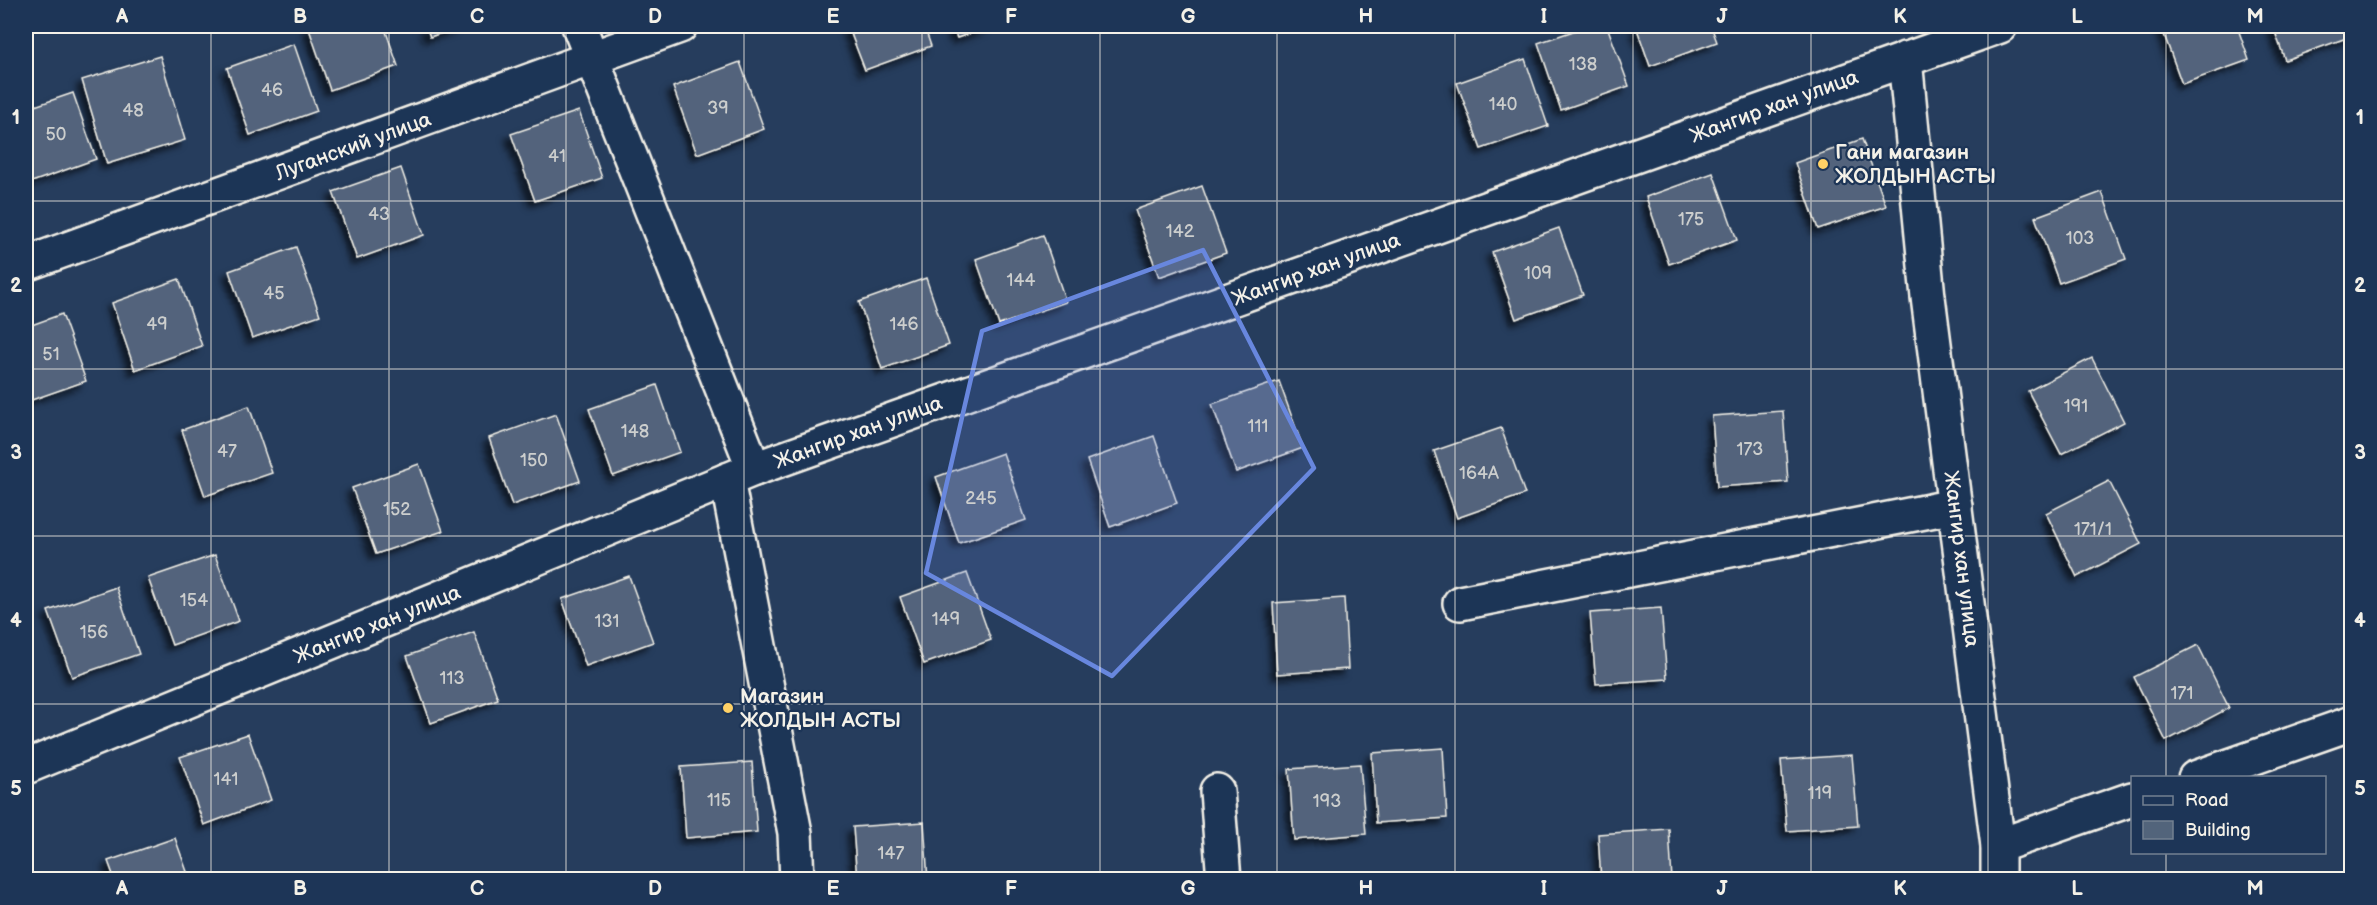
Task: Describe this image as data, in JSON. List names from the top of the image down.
{
  "streets": {
    "street": ["Жангир хан улица", "Луганский улица"]
  },
  "places": ["Гани магазин ЖОЛДЫН АСТЫ", "Магазин ЖОЛДЫН АСТЫ"],
  "house_numbers": [
    "138",
    "46",
    "140",
    "39",
    "48",
    "50",
    "41",
    "43",
    "175",
    "142",
    "103",
    "109",
    "144",
    "45",
    "49",
    "146",
    "51",
    "191",
    "111",
    "148",
    "173",
    "47",
    "150",
    "164А",
    "245",
    "152",
    "171/1",
    "154",
    "149",
    "131",
    "156",
    "113",
    "171",
    "141",
    "119",
    "115",
    "193",
    "147"
  ],
  "legend": ["Road", "Building"],
  "grid": {
    "columns": [
      "A",
      "B",
      "C",
      "D",
      "E",
      "F",
      "G",
      "H",
      "I",
      "J",
      "K",
      "L",
      "M"
    ],
    "rows": [
      "1",
      "2",
      "3",
      "4",
      "5"
    ]
  }
}
